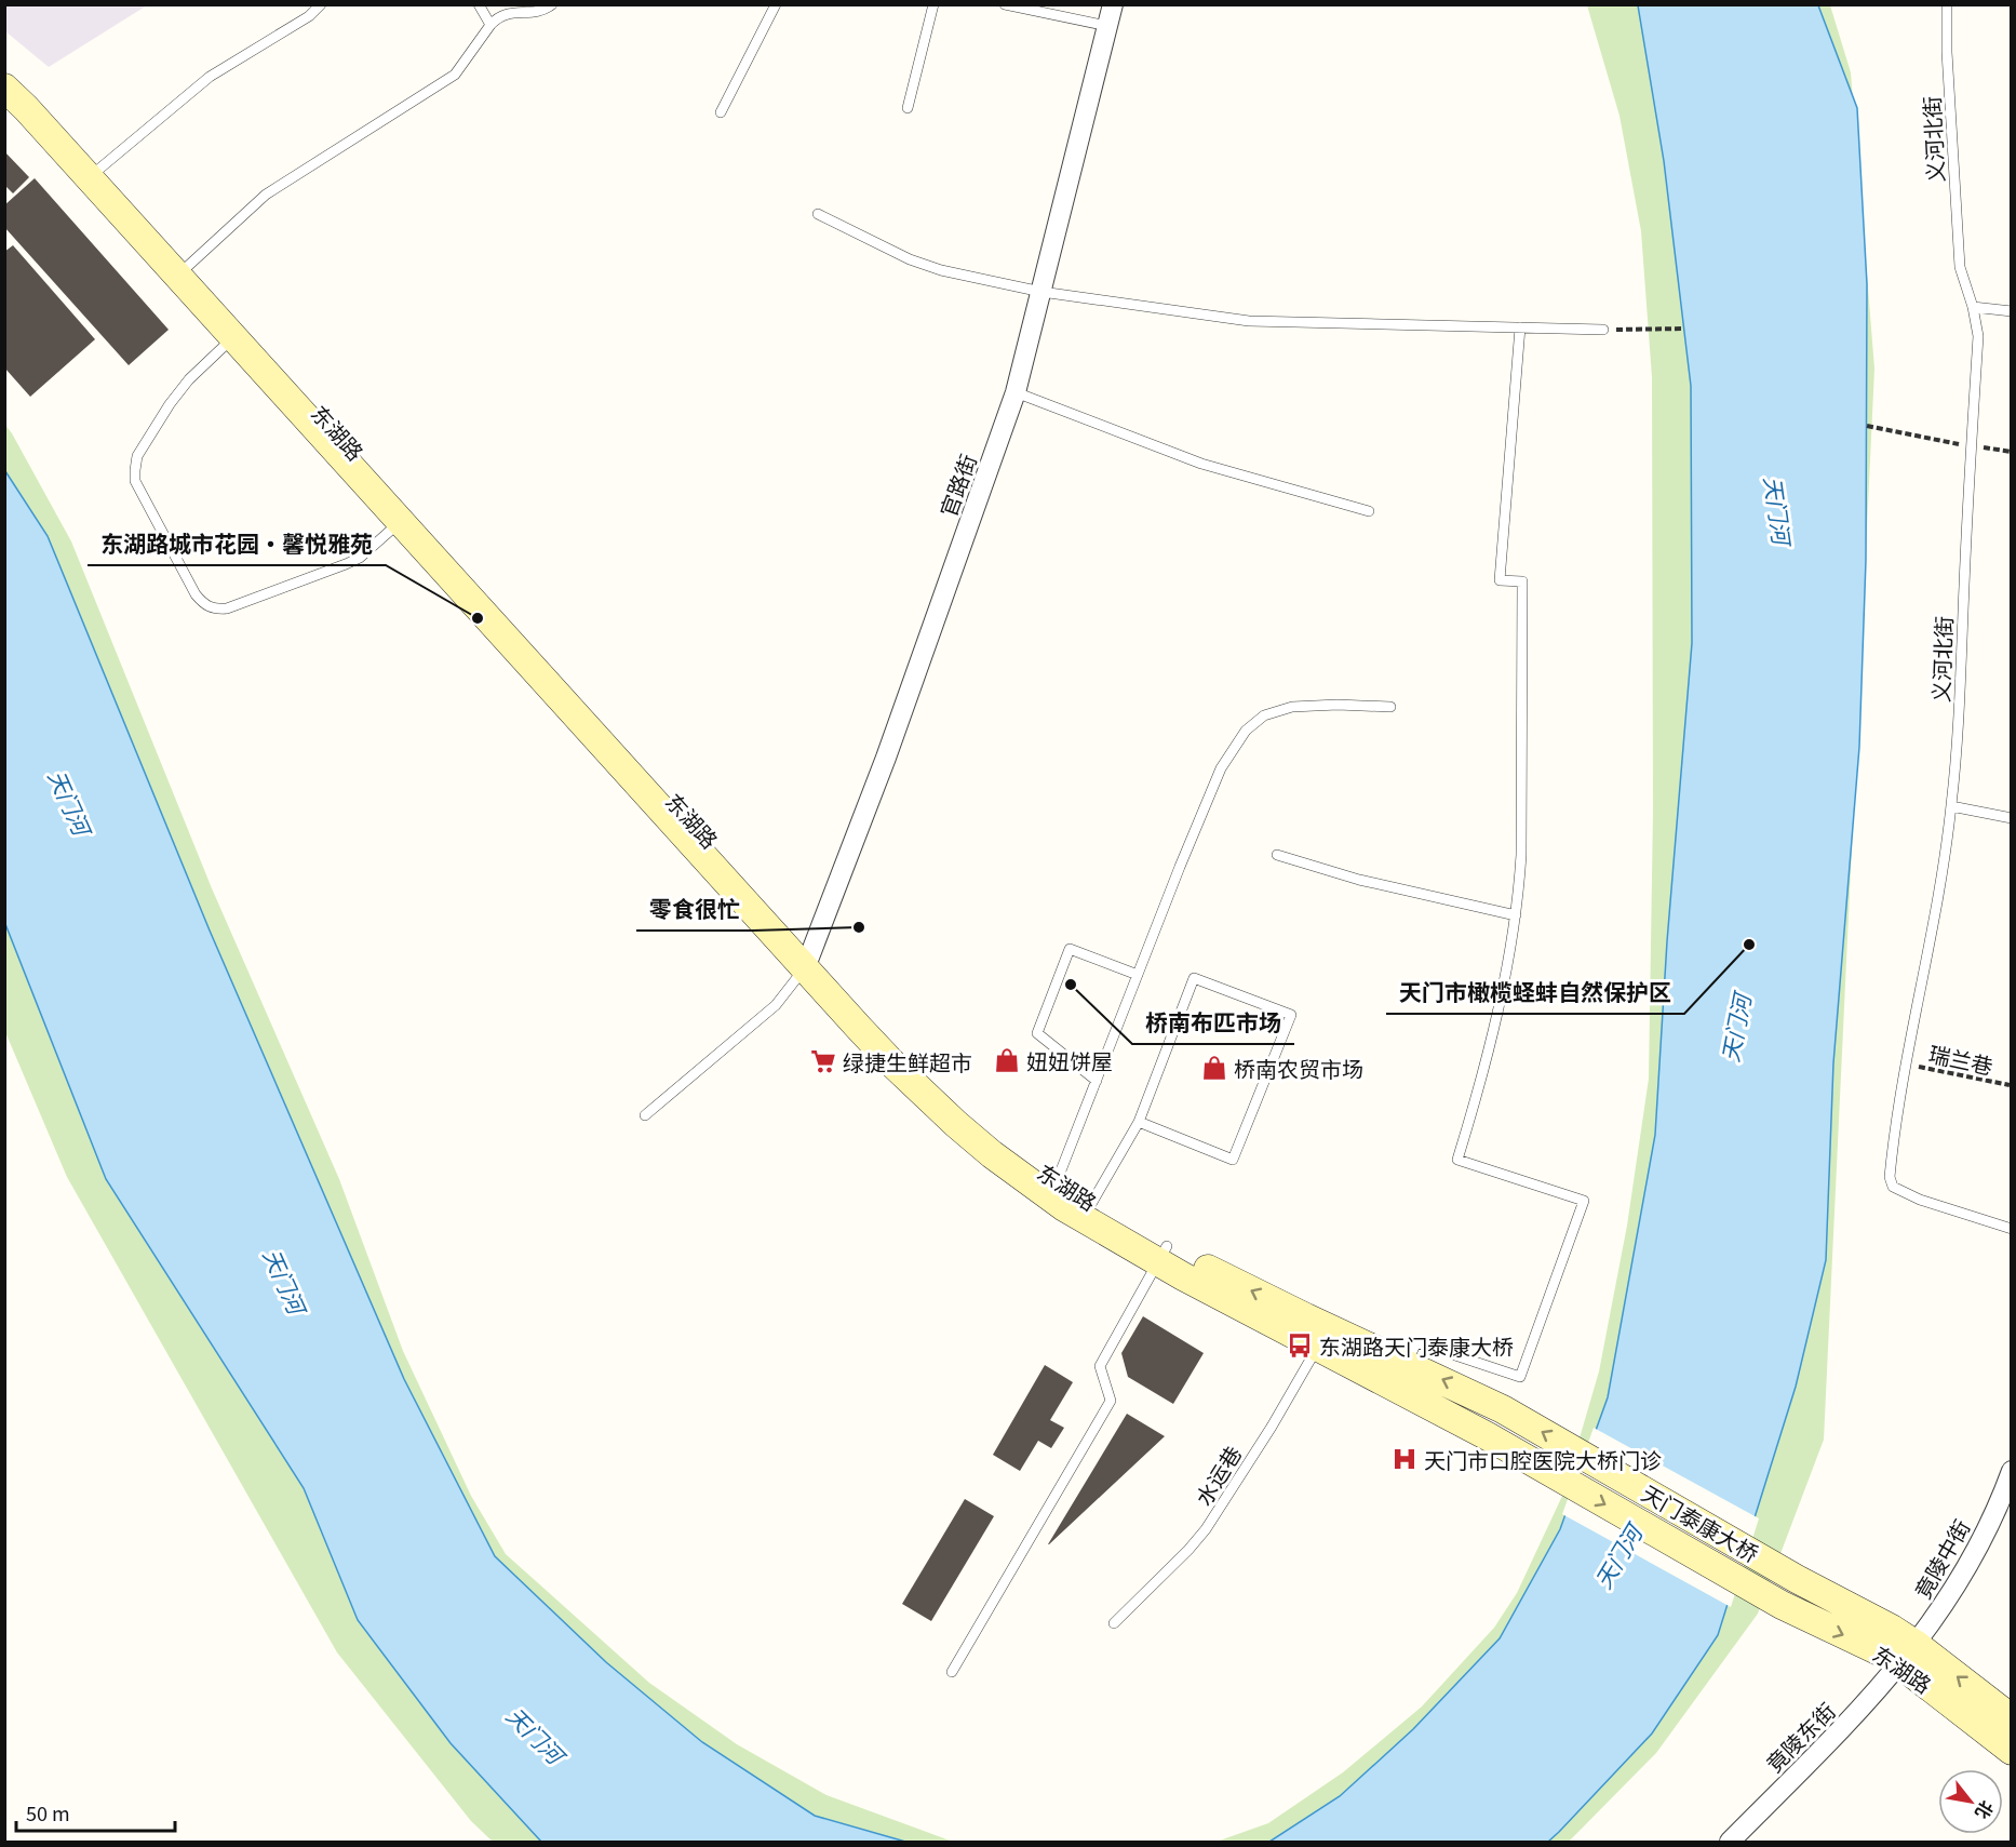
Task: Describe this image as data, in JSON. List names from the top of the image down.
{
  "streets": {
    "main road": ["东湖路", "天门泰康大桥"],
    "street": ["官路街", "竟陵中街", "竟陵东街"],
    "lane": ["义河北街", "水运巷"],
    "path": ["瑞兰巷"]
  },
  "crossings": [
    ["义河北街", "瑞兰巷"],
    ["东湖路", "官路街"],
    ["东湖路", "水运巷"],
    ["东湖路", "天门泰康大桥"],
    ["东湖路", "竟陵中街"],
    ["东湖路", "竟陵东街"],
    ["竟陵中街", "竟陵东街"]
  ],
  "water": ["天门河"],
  "places": {
    "other": [
      "东湖路城市花园·馨悦雅苑",
      "零食很忙",
      "天门市橄榄蛏蚌自然保护区",
      "桥南布匹市场"
    ],
    "shop": ["妞妞饼屋", "桥南农贸市场"],
    "supermarket": ["绿捷生鲜超市"],
    "bus stop": ["东湖路天门泰康大桥"],
    "hospital": ["天门市口腔医院大桥门诊"]
  },
  "scale_bar": "50 m",
  "north": "bottom right"
}
